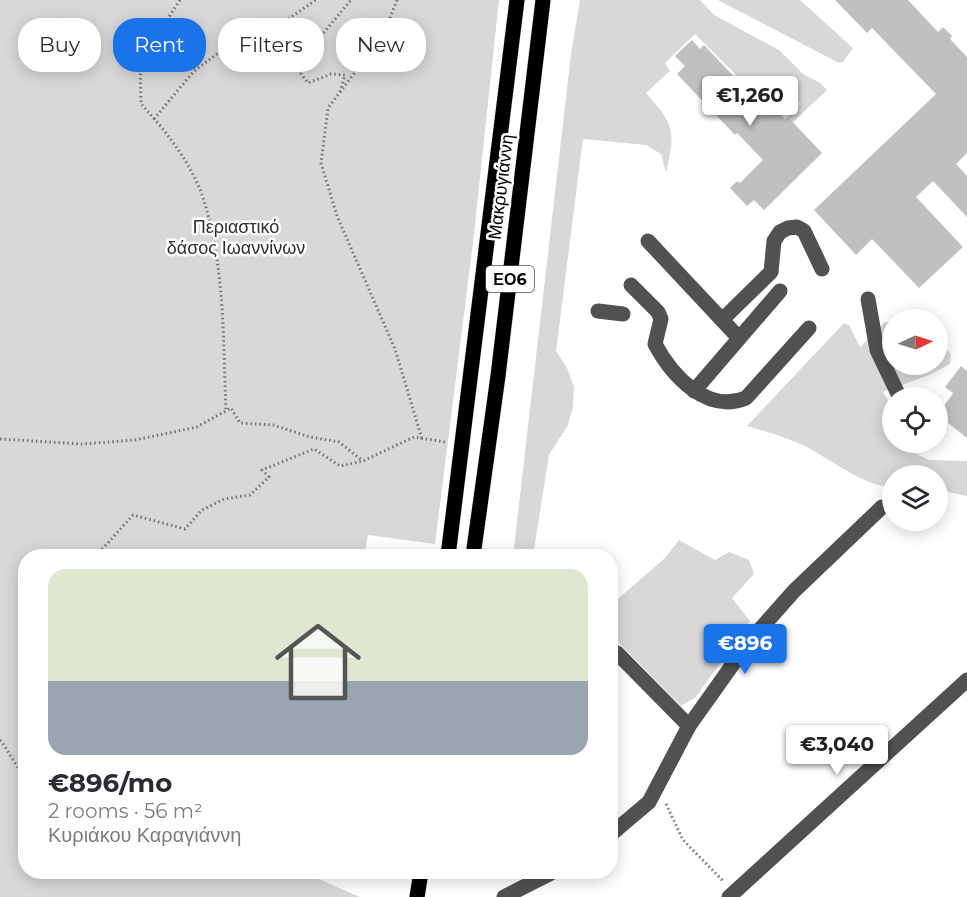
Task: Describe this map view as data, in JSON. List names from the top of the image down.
{
  "streets": {
    "main road": ["Μακρυγιάννη", "ΕΟ6"]
  },
  "parks": ["Περιαστικό δάσος Ιωαννίνων"],
  "north": "right",
  "page": {
    "chip": [
      "Buy",
      "Rent",
      "Filters",
      "New"
    ],
    "price": ["€1,260", "€896", "€3,040"],
    "list": [
      {
        "name": "€896/mo",
        "note": "2 rooms · 56 m² · Κυριάκου Καραγιάννη"
      }
    ]
  }
}
